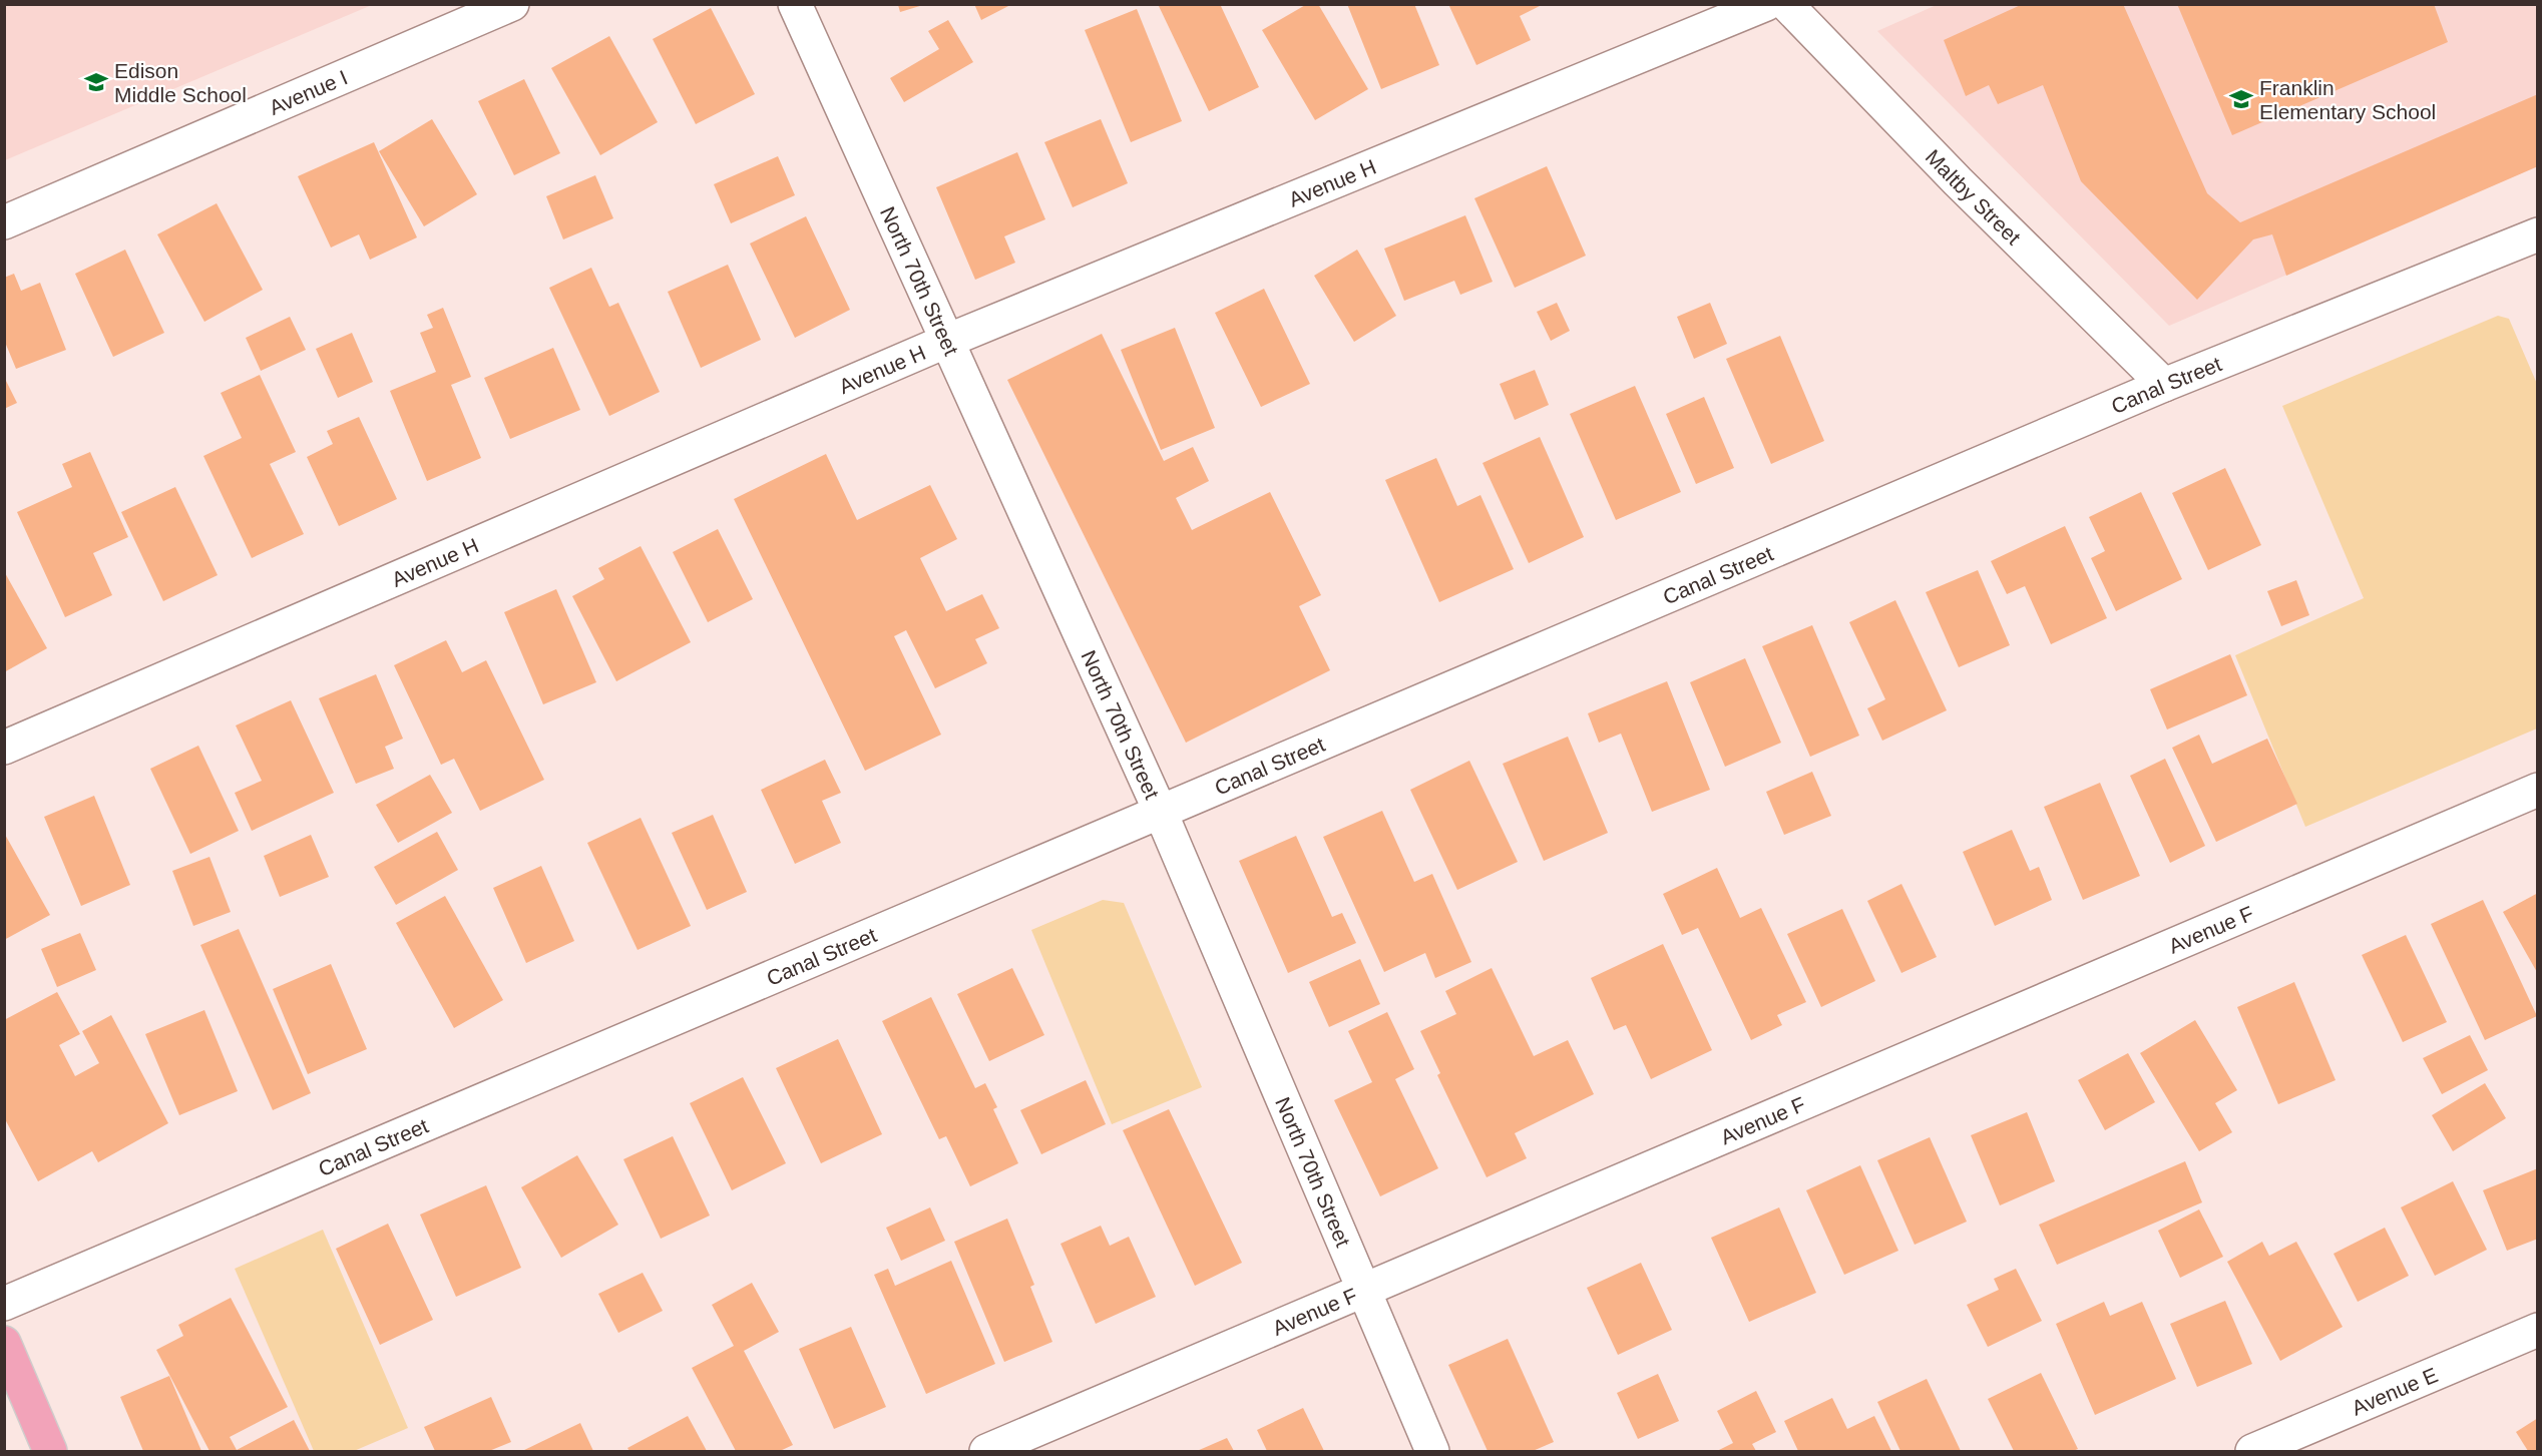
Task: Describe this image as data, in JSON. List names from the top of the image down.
{
  "streets": {
    "street": [
      "Avenue I",
      "Avenue H",
      "Maltby Street",
      "North 70th Street",
      "Canal Street",
      "Avenue F",
      "Avenue E"
    ]
  },
  "crossings": [
    ["Avenue H", "North 70th Street"],
    ["Maltby Street", "Canal Street"],
    ["North 70th Street", "Canal Street"],
    ["North 70th Street", "Avenue F"]
  ],
  "places": {
    "school or university": ["Edison Middle School", "Franklin Elementary School"]
  }
}
